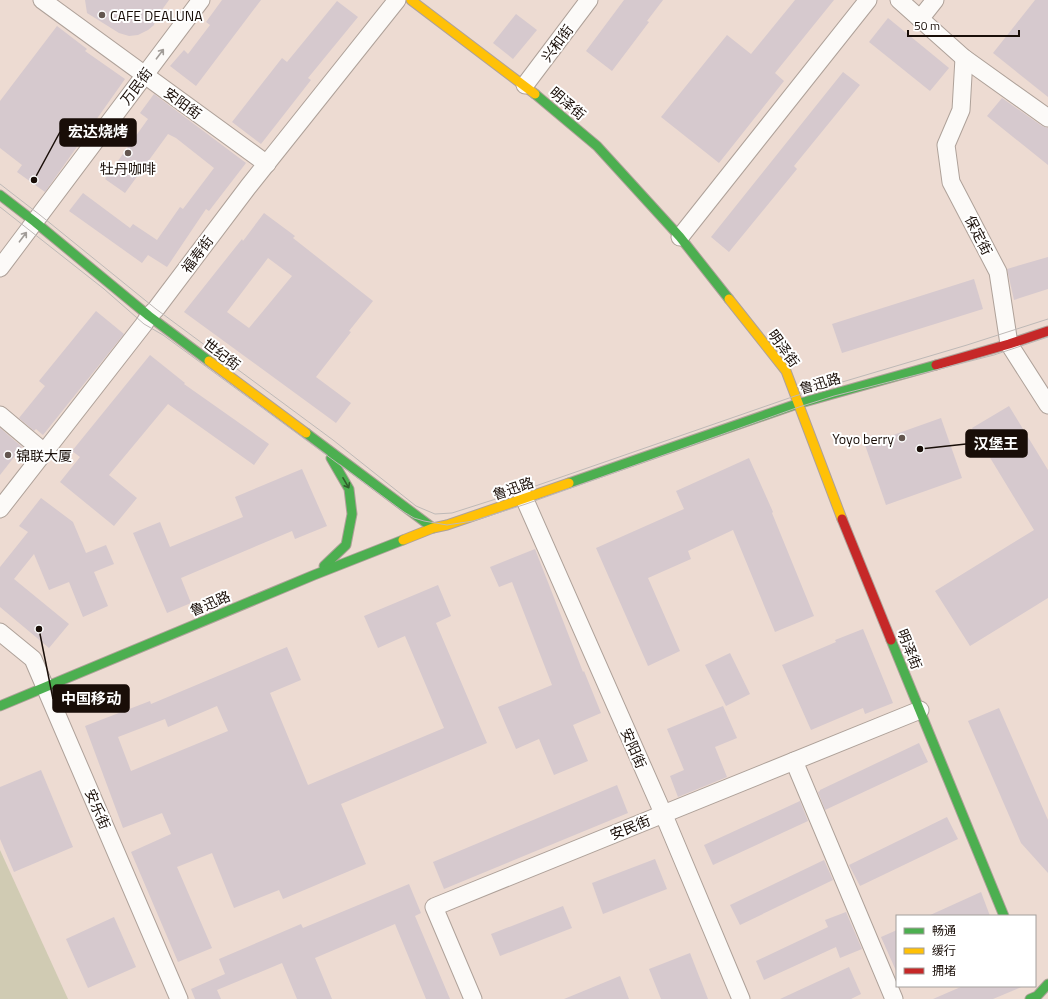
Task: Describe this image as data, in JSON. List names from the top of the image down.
{
  "streets": {
    "main road": ["明泽街", "世纪街", "鲁迅路"],
    "street": [
      "兴和街",
      "万民街",
      "安阳街",
      "保定街",
      "福寿街",
      "安乐街",
      "安民街"
    ]
  },
  "crossings": [
    ["兴和街", "明泽街"],
    ["万民街", "安阳街"],
    ["万民街", "世纪街"],
    ["安阳街", "福寿街"],
    ["安阳街", "鲁迅路"],
    ["安阳街", "安民街"],
    ["明泽街", "鲁迅路"],
    ["明泽街", "安民街"],
    ["保定街", "鲁迅路"],
    ["福寿街", "世纪街"],
    ["世纪街", "鲁迅路"],
    ["鲁迅路", "安乐街"]
  ],
  "one_way": ["万民街"],
  "places": [
    "CAFE DEALUNA",
    "牡丹咖啡",
    "宏达烧烤",
    "Yoyo berry",
    "汉堡王",
    "锦联大厦",
    "中国移动"
  ],
  "legend": ["畅通", "缓行", "拥堵"],
  "scale_bar": "50 m"
}
